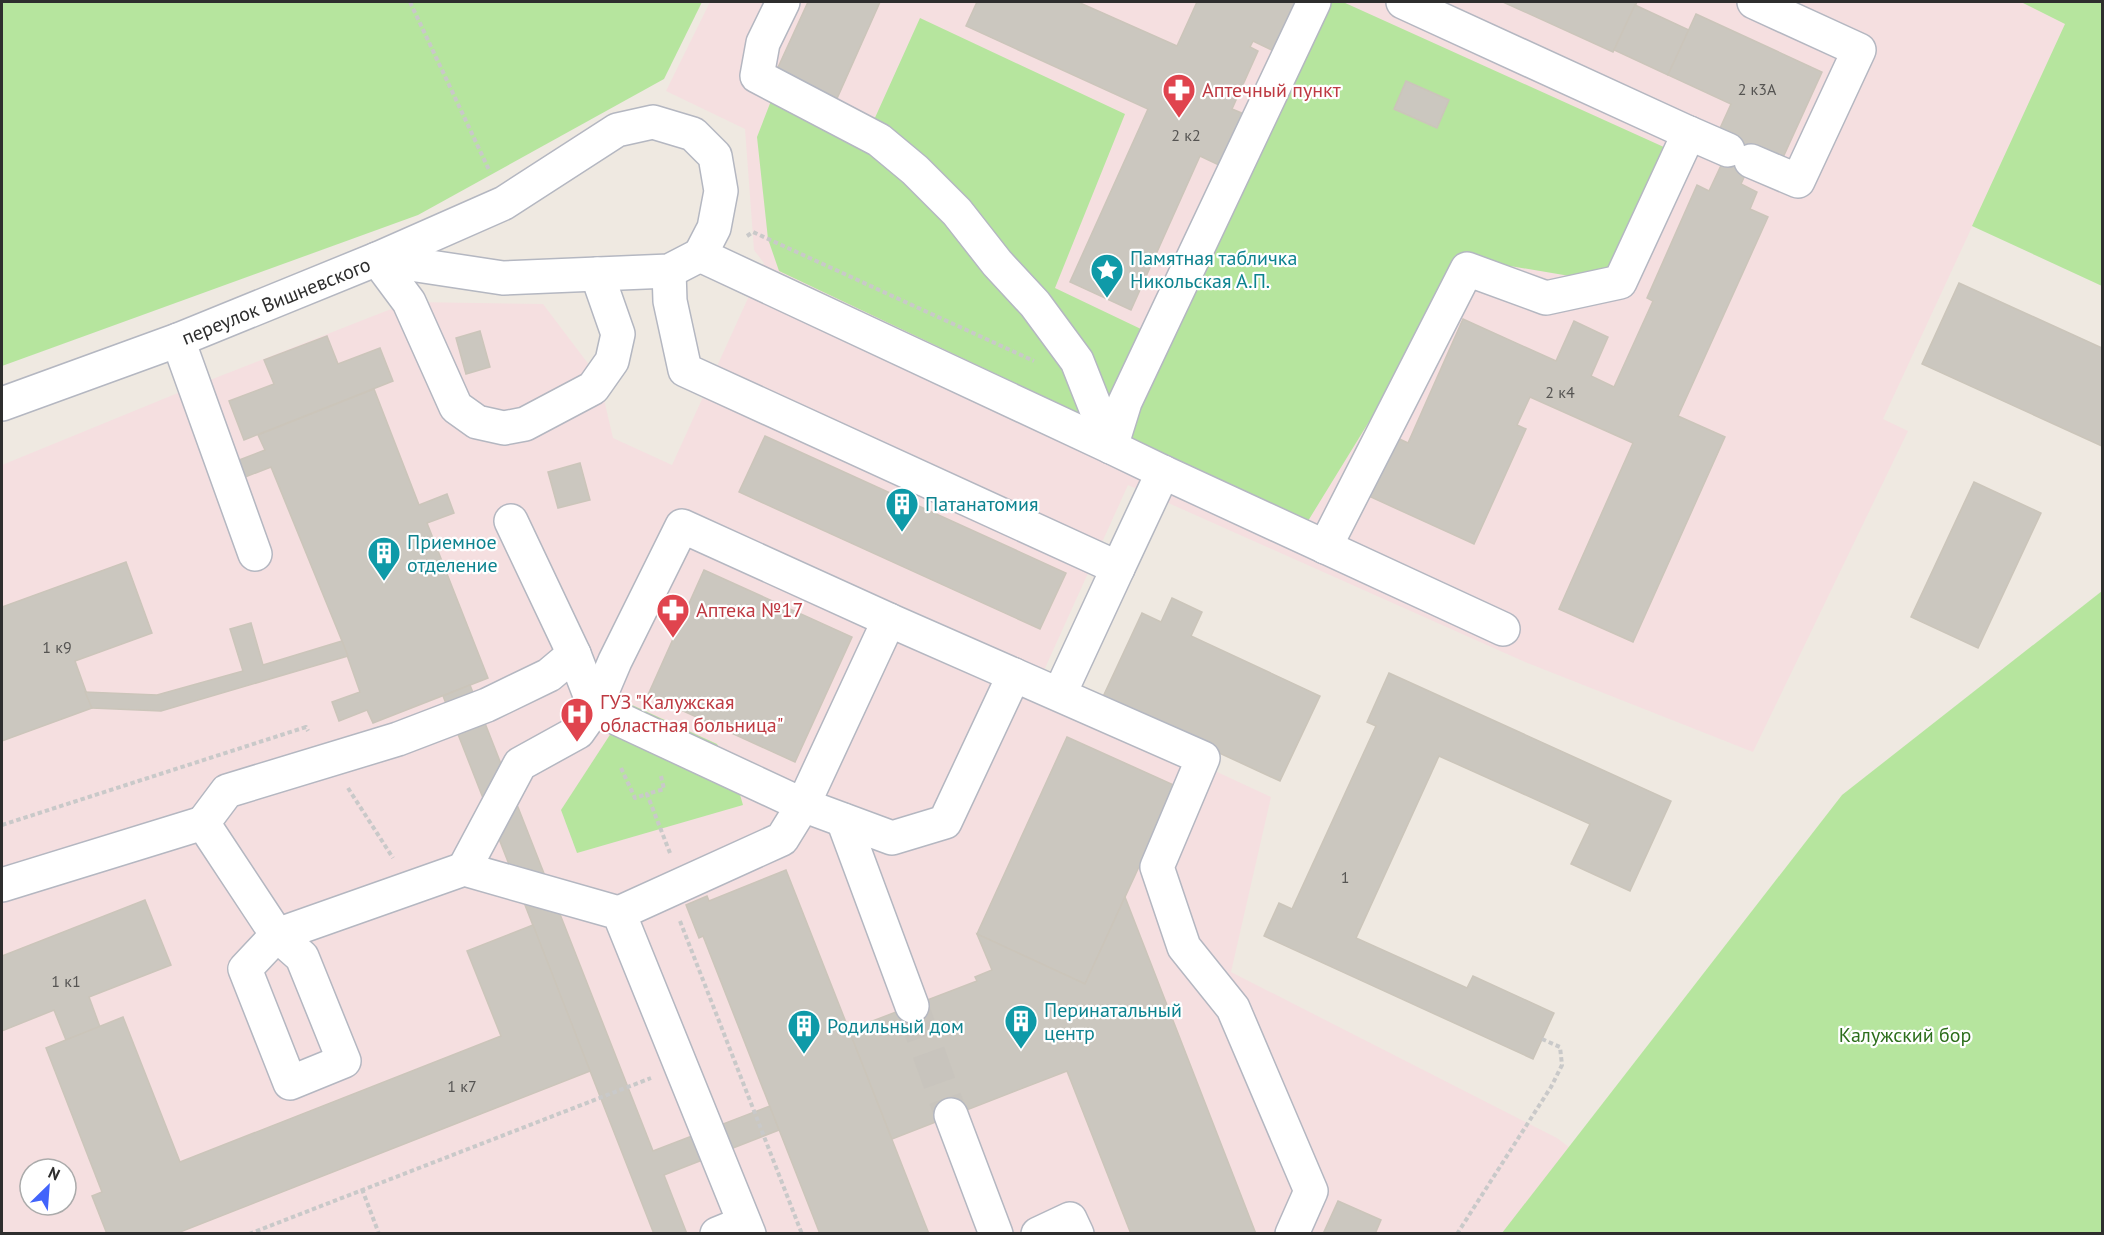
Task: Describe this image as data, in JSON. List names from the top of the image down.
{
  "streets": {
    "street": ["переулок Вишневского"]
  },
  "parks": ["Калужский бор"],
  "places": {
    "pharmacy": ["Аптечный пункт", "Аптека №17"],
    "place": ["Памятная табличка Никольская А.П."],
    "building": [
      "Патанатомия",
      "Приемное отделение",
      "Перинатальный центр",
      "Родильный дом"
    ],
    "hospital": ["ГУЗ \"Калужская областная больница\""]
  },
  "house_numbers": [
    "2 к3А",
    "2 к2",
    "2 к4",
    "1 к9",
    "1",
    "1 к1",
    "1 к7"
  ],
  "north": "top right"
}
